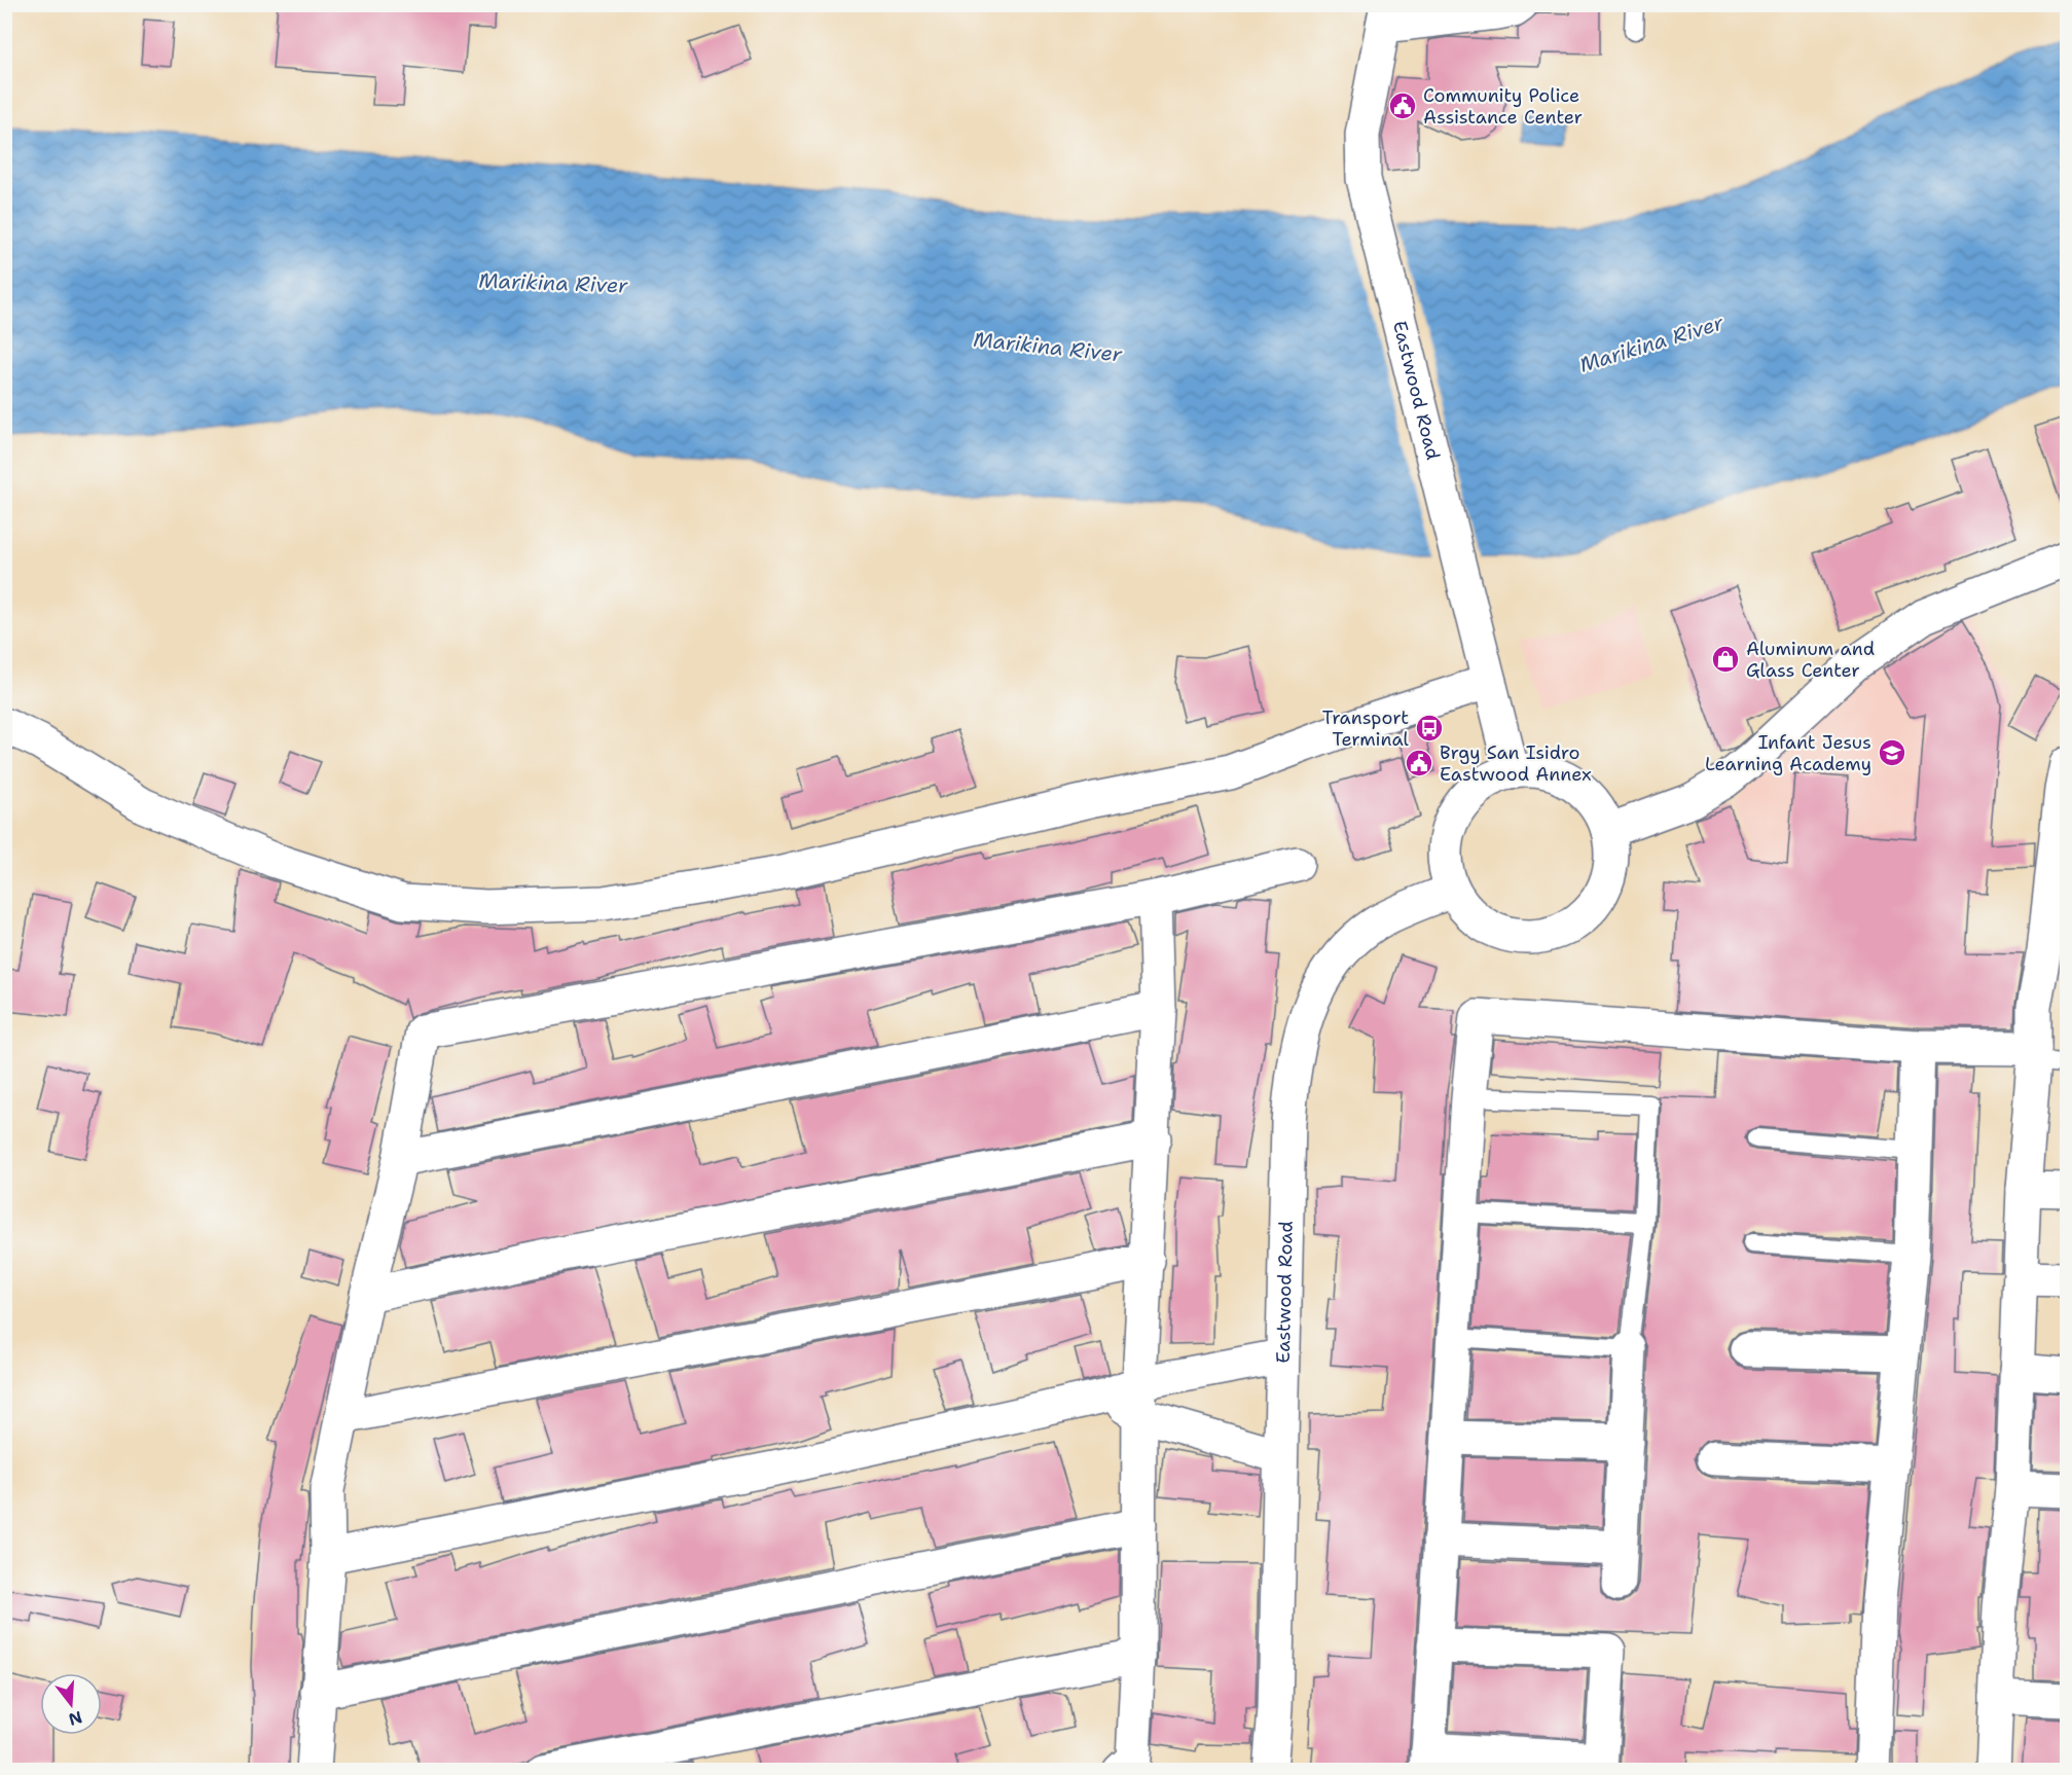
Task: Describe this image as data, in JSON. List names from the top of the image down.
{
  "streets": {
    "street": ["Eastwood Road"]
  },
  "water": ["Marikina River"],
  "places": {
    "public building": ["Community Police Assistance Center", "Brgy San Isidro Eastwood Annex"],
    "shop": ["Aluminum and Glass Center"],
    "bus stop": ["Transport Terminal"],
    "school or university": ["Infant Jesus Learning Academy"]
  },
  "north": "bottom"
}
